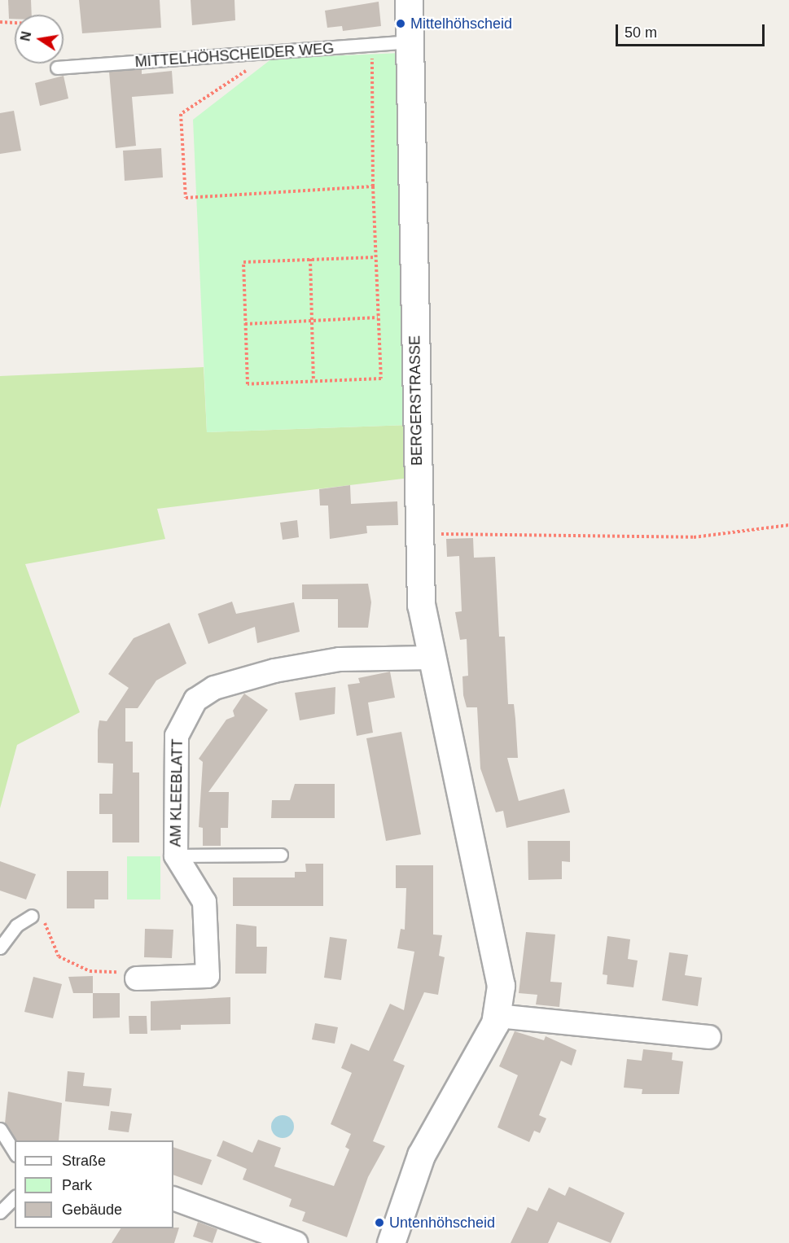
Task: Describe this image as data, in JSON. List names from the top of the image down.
{
  "streets": {
    "street": ["BERGERSTRASSE", "AM KLEEBLATT"],
    "lane": ["MITTELHÖHSCHEIDER WEG"]
  },
  "crossings": [
    ["MITTELHÖHSCHEIDER WEG", "BERGERSTRASSE"],
    ["BERGERSTRASSE", "AM KLEEBLATT"]
  ],
  "places": ["Mittelhöhscheid", "Untenhöhscheid"],
  "legend": ["Straße", "Park", "Gebäude"],
  "scale_bar": "50 m",
  "north": "left"
}
